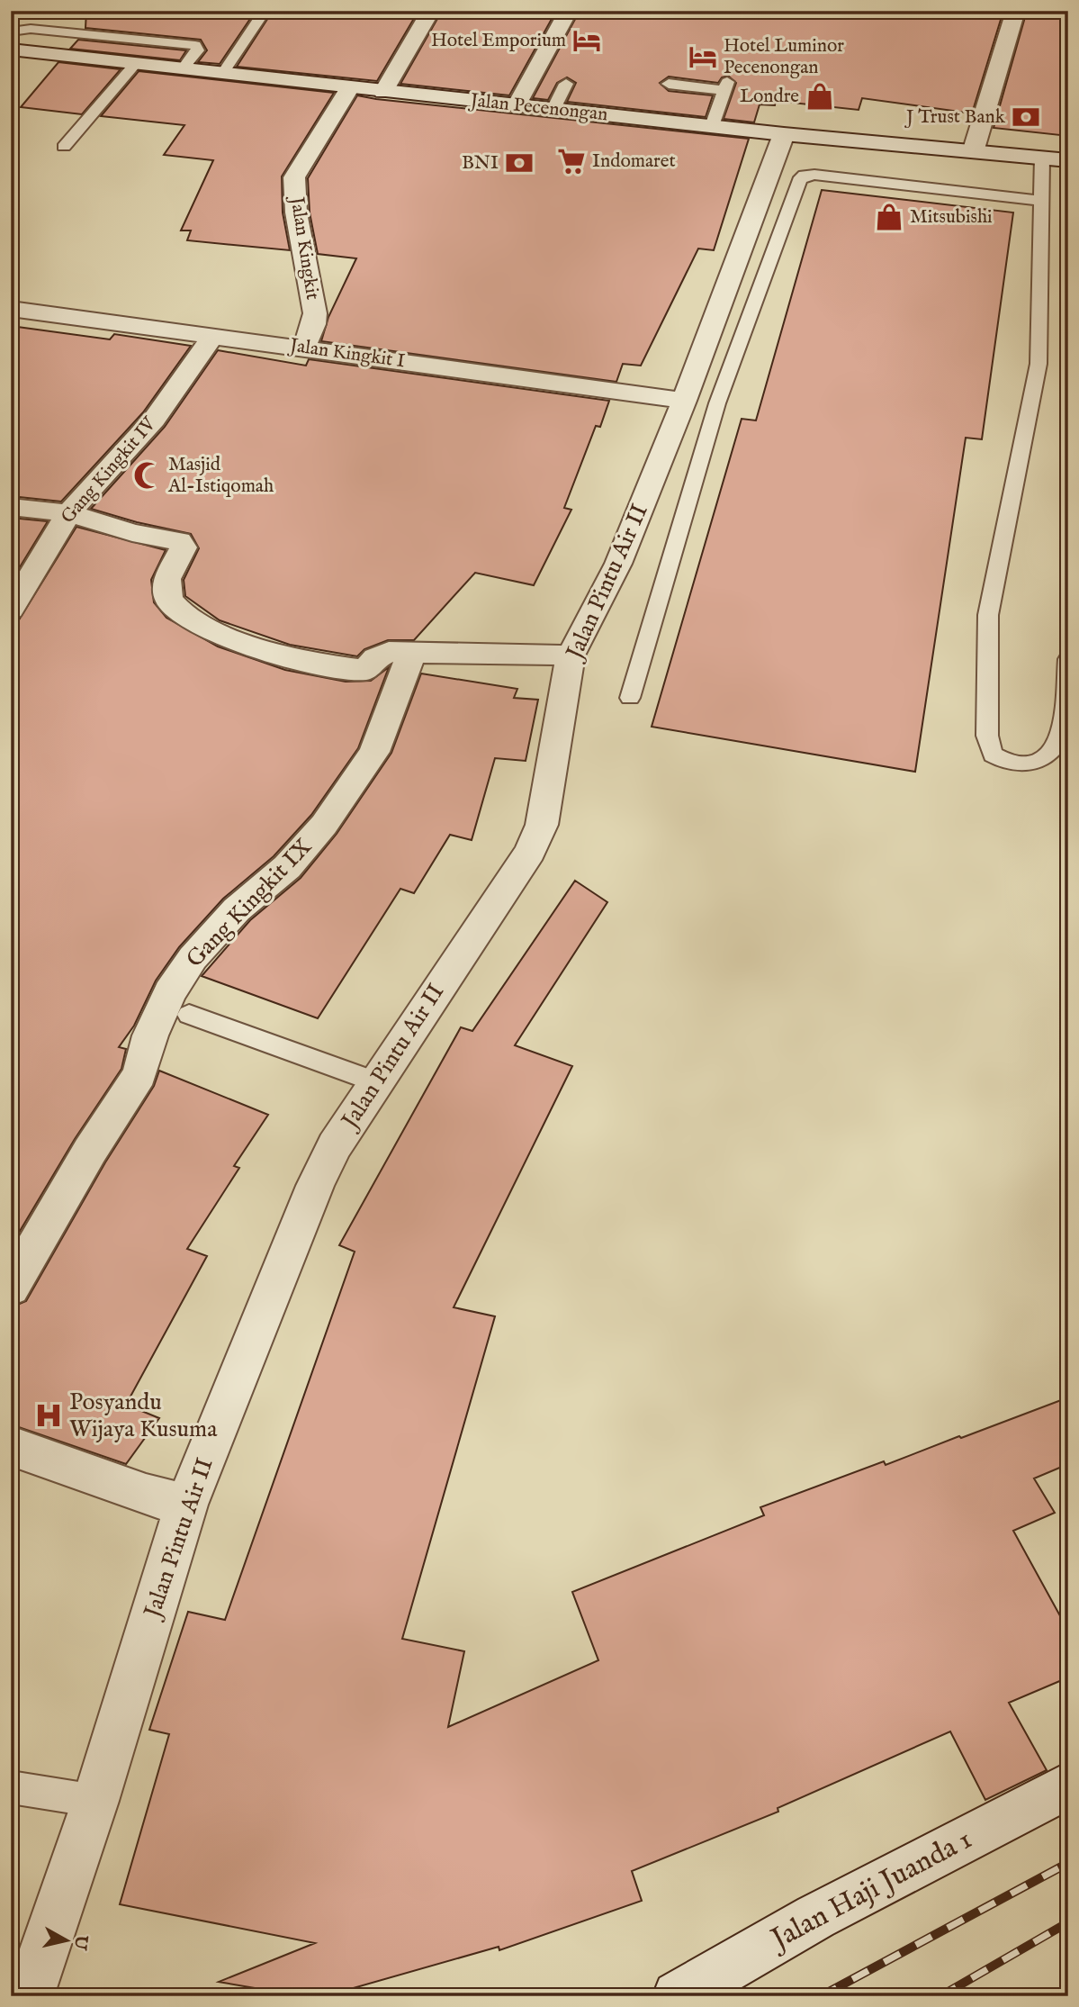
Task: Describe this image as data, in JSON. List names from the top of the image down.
{
  "streets": {
    "street": [
      "Jalan Pecenongan",
      "Jalan Kingkit",
      "Jalan Kingkit I",
      "Gang Kingkit IV",
      "Jalan Pintu Air II",
      "Gang Kingkit IX",
      "Jalan Haji Juanda 1"
    ]
  },
  "crossings": [
    ["Jalan Pecenongan", "Jalan Kingkit"],
    ["Jalan Pecenongan", "Jalan Pintu Air II"],
    ["Jalan Kingkit", "Jalan Kingkit I"],
    ["Jalan Kingkit I", "Gang Kingkit IV"],
    ["Jalan Kingkit I", "Jalan Pintu Air II"]
  ],
  "places": {
    "hotel": ["Hotel Emporium", "Hotel Luminor Pecenongan"],
    "shop": ["Londre", "Mitsubishi"],
    "bank": ["J Trust Bank", "BNI"],
    "supermarket": ["Indomaret"],
    "mosque": ["Masjid Al-Istiqomah"],
    "hospital": ["Posyandu Wijaya Kusuma"]
  },
  "north": "right"
}
